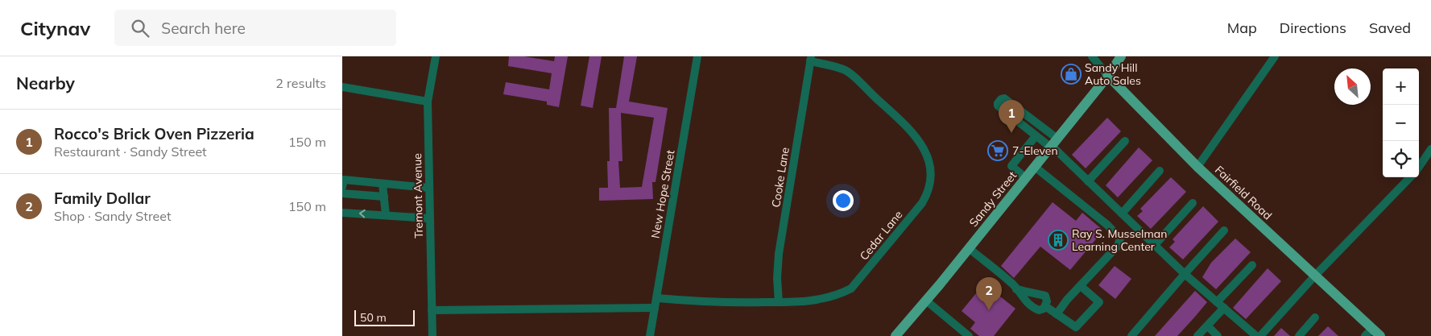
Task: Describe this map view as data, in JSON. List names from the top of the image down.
{
  "streets": {
    "main road": ["Fairfield Road", "Sandy Street"],
    "street": [
      "Cooke Lane",
      "New Hope Street",
      "Tremont Avenue",
      "Cedar Lane"
    ]
  },
  "crossings": [
    ["Cooke Lane", "Cedar Lane"],
    ["Fairfield Road", "Sandy Street"],
    ["New Hope Street", "Cedar Lane"]
  ],
  "places": {
    "shop": ["Sandy Hill Auto Sales"],
    "supermarket": ["7-Eleven"],
    "building": ["Ray S. Musselman Learning Center"]
  },
  "scale_bar": "50 m",
  "north": "top left",
  "page": {
    "header": "Citynav",
    "search": "Search here",
    "nav": ["Map", "Directions", "Saved"],
    "heading": ["Nearby", "2 results"],
    "map_buttons": ["+", "−"],
    "pins": ["1", "2"],
    "list": [
      {
        "mark": "1",
        "name": "Rocco's Brick Oven Pizzeria",
        "note": "Restaurant · Sandy Street",
        "value": "150 m"
      },
      {
        "mark": "2",
        "name": "Family Dollar",
        "note": "Shop · Sandy Street",
        "value": "150 m"
      }
    ],
    "scale": "50 m"
  }
}
